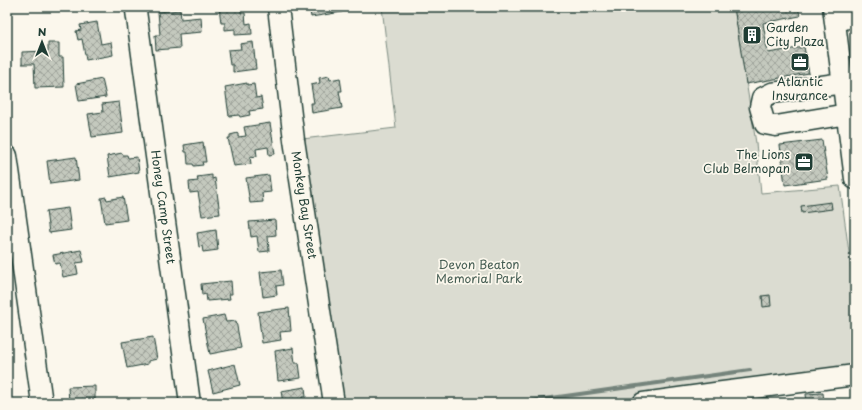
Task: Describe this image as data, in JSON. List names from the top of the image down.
{
  "streets": {
    "street": ["Monkey Bay Street", "Honey Camp Street"]
  },
  "parks": ["Devon Beaton Memorial Park"],
  "places": {
    "building": ["Garden City Plaza"],
    "office": ["Atlantic Insurance", "The Lions Club Belmopan"]
  },
  "north": "top"
}
